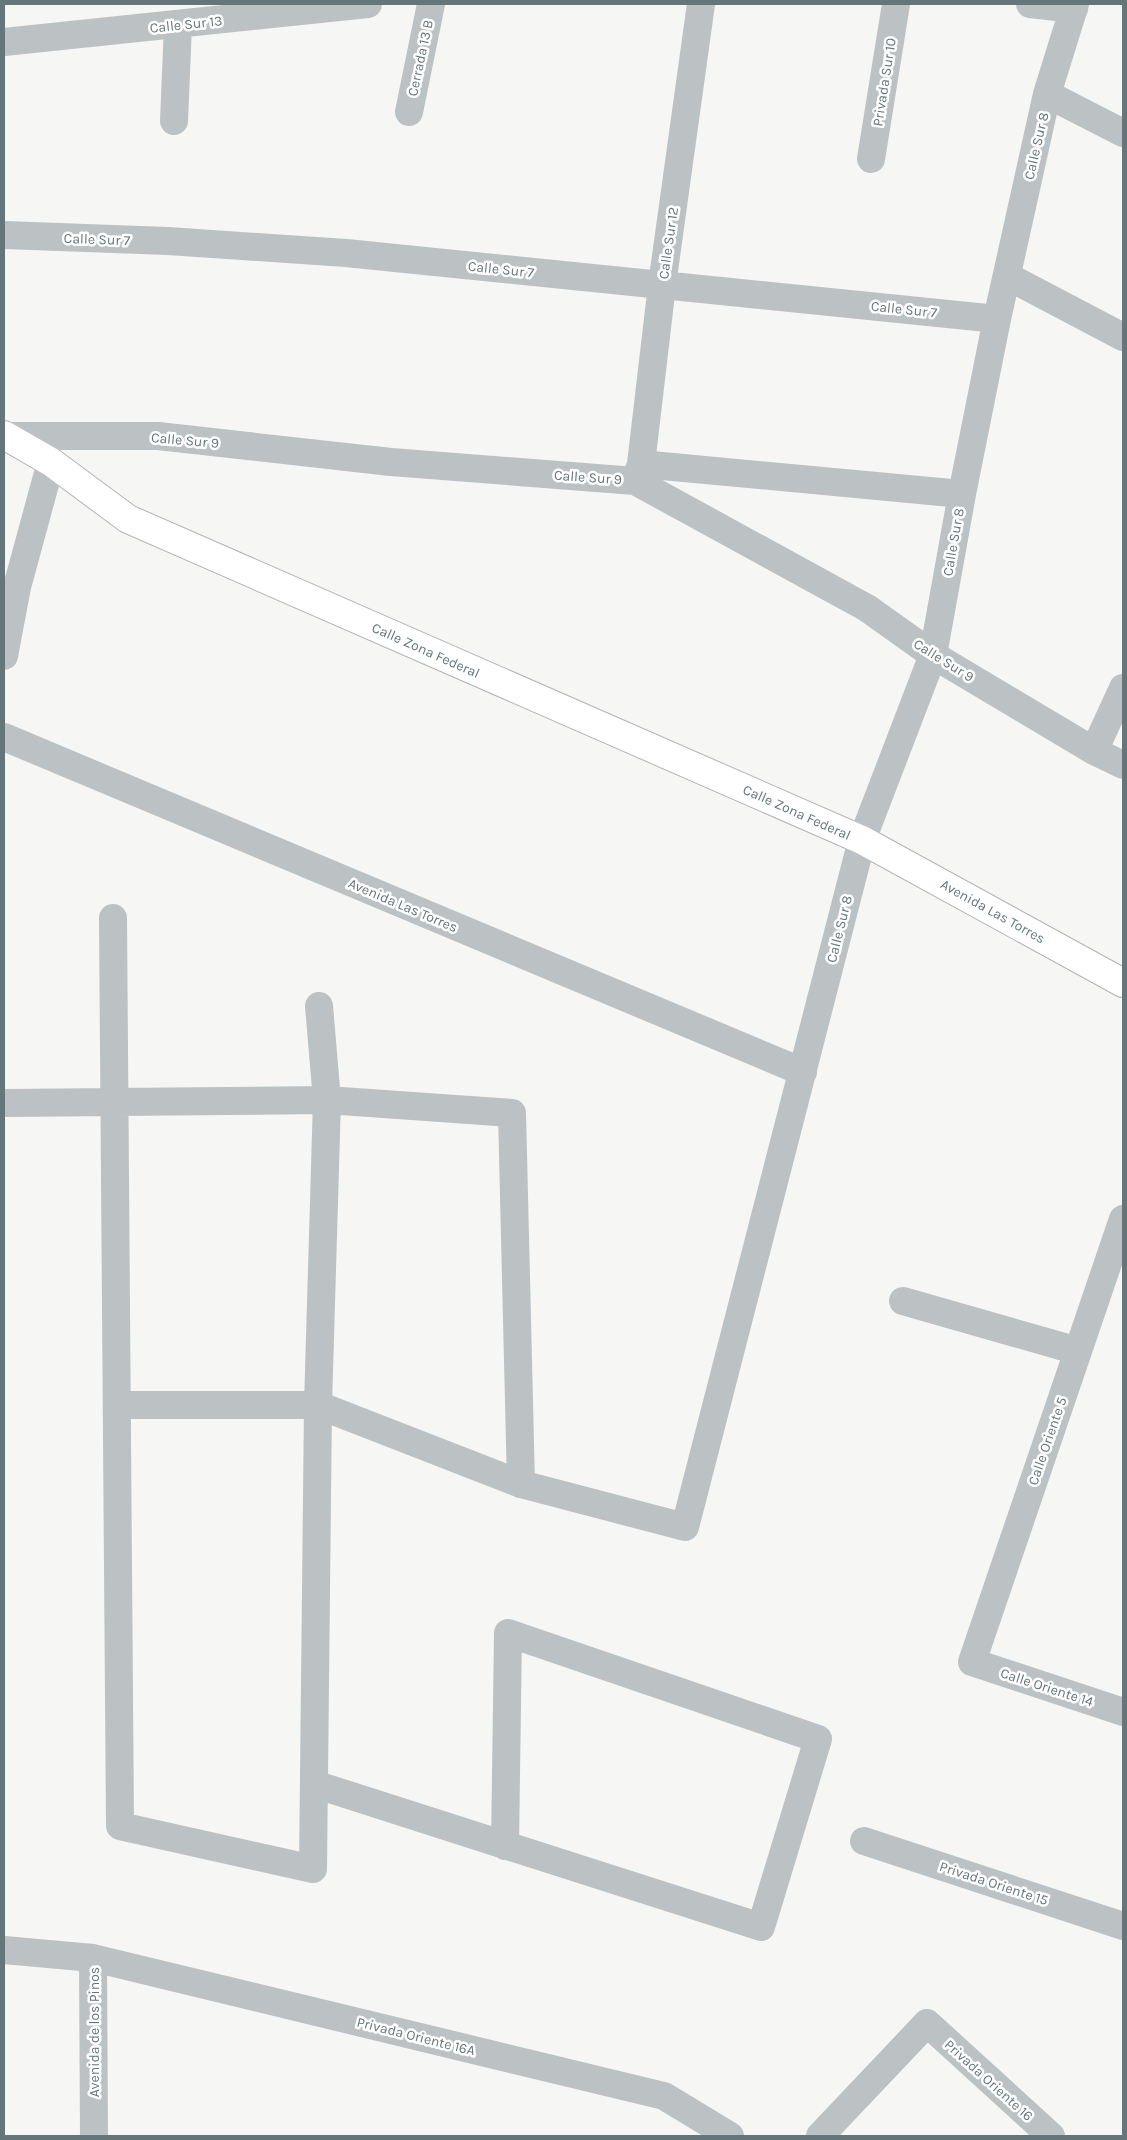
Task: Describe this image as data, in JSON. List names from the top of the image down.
{
  "streets": {
    "main road": ["Calle Zona Federal", "Avenida Las Torres"],
    "street": [
      "Calle Sur 13",
      "Cerrada 13 B",
      "Privada Sur 10",
      "Calle Sur 8",
      "Calle Sur 7",
      "Calle Sur 12",
      "Calle Sur 9",
      "Calle Oriente 5",
      "Calle Oriente 14",
      "Privada Oriente 15",
      "Avenida de los Pinos",
      "Privada Oriente 16A",
      "Privada Oriente 16"
    ]
  },
  "crossings": [
    ["Calle Sur 8", "Calle Sur 7"],
    ["Calle Sur 8", "Calle Sur 9"],
    ["Calle Sur 8", "Calle Zona Federal"],
    ["Calle Sur 8", "Avenida Las Torres"],
    ["Calle Sur 7", "Calle Sur 12"],
    ["Calle Sur 12", "Calle Sur 9"],
    ["Calle Sur 9", "Calle Zona Federal"],
    ["Calle Zona Federal", "Avenida Las Torres"],
    ["Calle Oriente 5", "Calle Oriente 14"],
    ["Avenida de los Pinos", "Privada Oriente 16A"]
  ]
}
